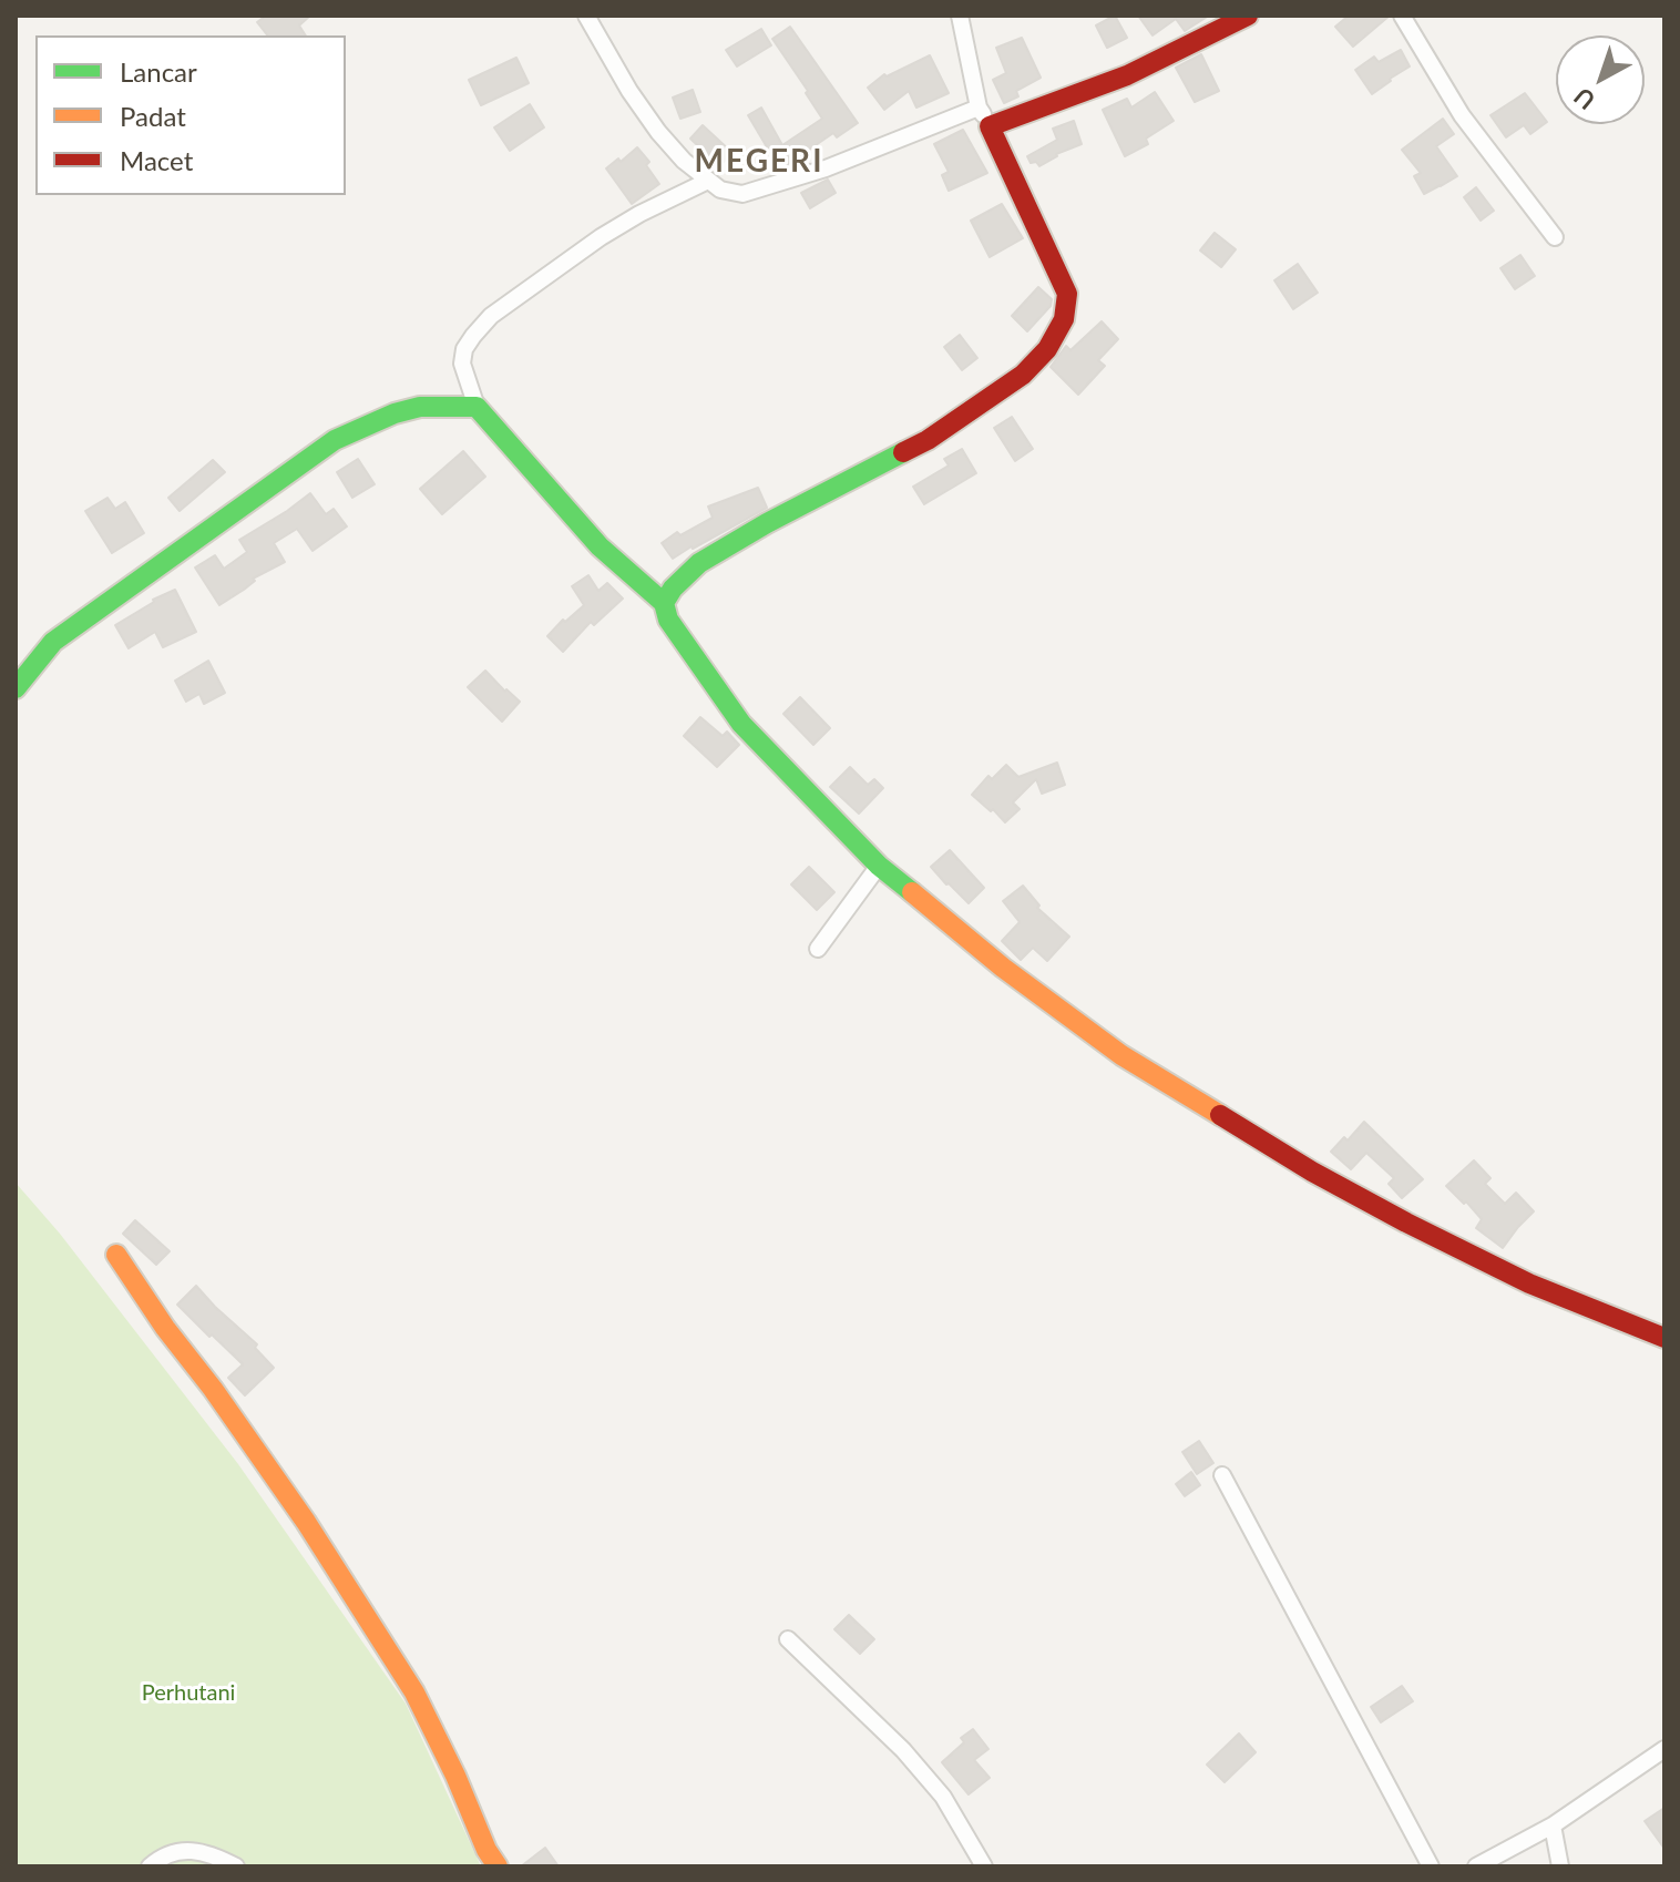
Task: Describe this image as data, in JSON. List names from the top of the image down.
{
  "districts": ["MEGERI"],
  "parks": ["Perhutani"],
  "legend": ["Lancar", "Padat", "Macet"],
  "north": "bottom left"
}
